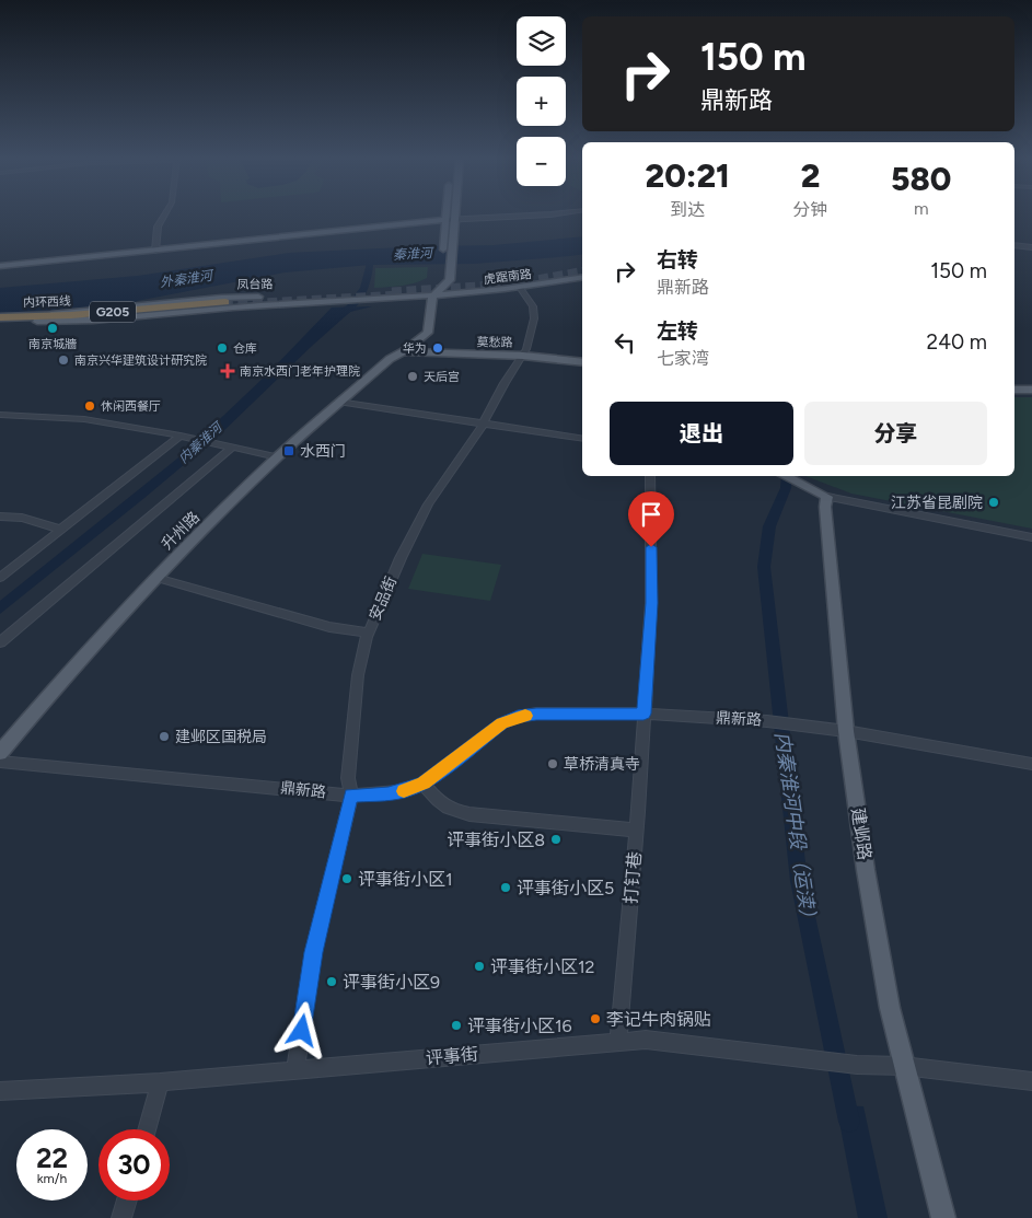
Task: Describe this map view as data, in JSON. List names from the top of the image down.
{
  "streets": {
    "highway": ["内环西线", "G205"],
    "main road": [
      "虎踞南路",
      "凤台路",
      "莫愁路",
      "升州路",
      "建邺路"
    ],
    "street": [
      "安品街",
      "鼎新路",
      "打钉巷",
      "评事街"
    ]
  },
  "crossings": [
    ["虎踞南路", "凤台路"],
    ["虎踞南路", "安品街"],
    ["凤台路", "内环西线"],
    ["莫愁路", "升州路"],
    ["莫愁路", "安品街"],
    ["安品街", "鼎新路"],
    ["安品街", "评事街"],
    ["鼎新路", "建邺路"],
    ["鼎新路", "打钉巷"],
    ["建邺路", "评事街"],
    ["打钉巷", "评事街"]
  ],
  "water": [
    "秦淮河",
    "外秦淮河",
    "内秦淮河",
    "内秦淮河中段（运渎）"
  ],
  "places": {
    "other": [
      "南京城牆",
      "仓库",
      "华为",
      "南京兴华建筑设计研究院",
      "天后宫",
      "休闲西餐厅",
      "江苏省昆剧院",
      "建邺区国税局",
      "草桥清真寺",
      "评事街小区8",
      "评事街小区1",
      "评事街小区5",
      "评事街小区12",
      "评事街小区9",
      "李记牛肉锅贴",
      "评事街小区16"
    ],
    "health": ["南京水西门老年护理院"],
    "transit": ["水西门"]
  },
  "page": {
    "map_buttons": ["+", "−"],
    "turn": ["150 m", "鼎新路"],
    "eta": [
      "20:21",
      "到达",
      "2",
      "分钟",
      "580",
      "m"
    ],
    "list": [
      {
        "name": "右转",
        "note": "鼎新路",
        "value": "150 m"
      },
      {
        "name": "左转",
        "note": "七家湾",
        "value": "240 m"
      }
    ],
    "buttons": ["退出", "分享"],
    "speed": "22 km/h",
    "limit": "30"
  }
}
